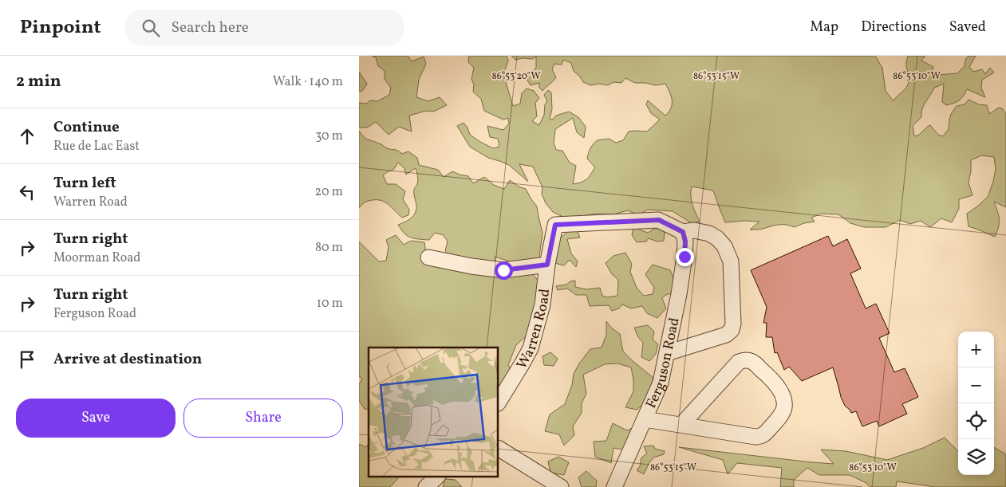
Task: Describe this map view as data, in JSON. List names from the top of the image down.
{
  "streets": {
    "street": ["Warren Road", "Ferguson Road"]
  },
  "crossings": [
    ["Warren Road", "Ferguson Road"]
  ],
  "page": {
    "header": "Pinpoint",
    "search": "Search here",
    "nav": ["Map", "Directions", "Saved"],
    "heading": ["2 min", "Walk · 140 m"],
    "list": [
      ["Continue", "Rue de Lac East", "30 m"],
      ["Turn left", "Warren Road", "20 m"],
      ["Turn right", "Moorman Road", "80 m"],
      ["Turn right", "Ferguson Road", "10 m"],
      "Arrive at destination"
    ],
    "map_buttons": ["+", "−"],
    "buttons": ["Save", "Share"]
  },
  "coordinates": ["86°53'20\"W", "86°53'15\"W", "86°53'10\"W"]
}
